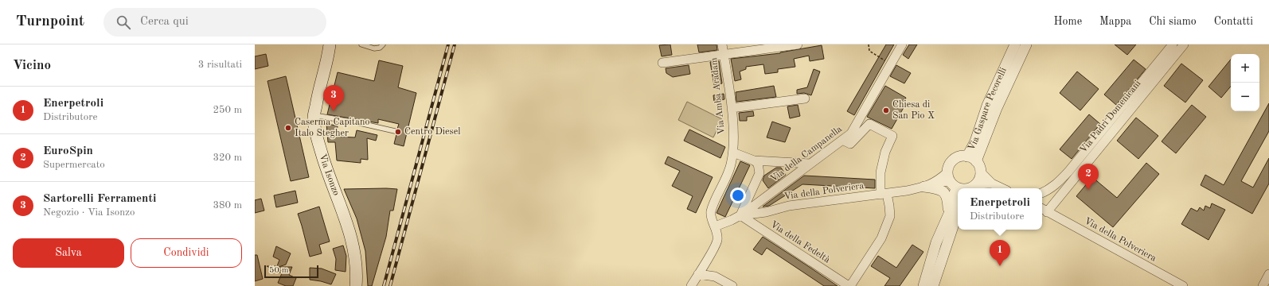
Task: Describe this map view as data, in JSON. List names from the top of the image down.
{
  "streets": {
    "main road": ["Via Isonzo"],
    "street": [
      "Via Amba Aradam",
      "Via Gaspare Pecorelli",
      "Via Padri Domenicani",
      "Via della Campanella",
      "Via della Polveriera",
      "Via della Fedeltà"
    ]
  },
  "crossings": [
    ["Via Amba Aradam", "Via della Polveriera"],
    ["Via Gaspare Pecorelli", "Via della Polveriera"],
    ["Via della Campanella", "Via della Polveriera"],
    ["Via della Campanella", "Via della Fedeltà"],
    ["Via della Polveriera", "Via della Fedeltà"]
  ],
  "places": ["Chiesa di San Pio X", "Caserma Capitano Italo Stegher", "Centro Diesel"],
  "scale_bar": "50 m",
  "page": {
    "header": "Turnpoint",
    "search": "Cerca qui",
    "nav": [
      "Home",
      "Mappa",
      "Chi siamo",
      "Contatti"
    ],
    "heading": ["Vicino", "3 risultati"],
    "map_buttons": ["+", "−"],
    "pins": ["3", "2", "1"],
    "list": [
      {
        "mark": "1",
        "name": "Enerpetroli",
        "note": "Distributore",
        "value": "250 m"
      },
      {
        "mark": "2",
        "name": "EuroSpin",
        "note": "Supermercato",
        "value": "320 m"
      },
      {
        "mark": "3",
        "name": "Sartorelli Ferramenti",
        "note": "Negozio · Via Isonzo",
        "value": "380 m"
      }
    ],
    "popup": ["Enerpetroli", "Distributore"],
    "buttons": ["Salva", "Condividi"],
    "scale": "50 m"
  }
}
